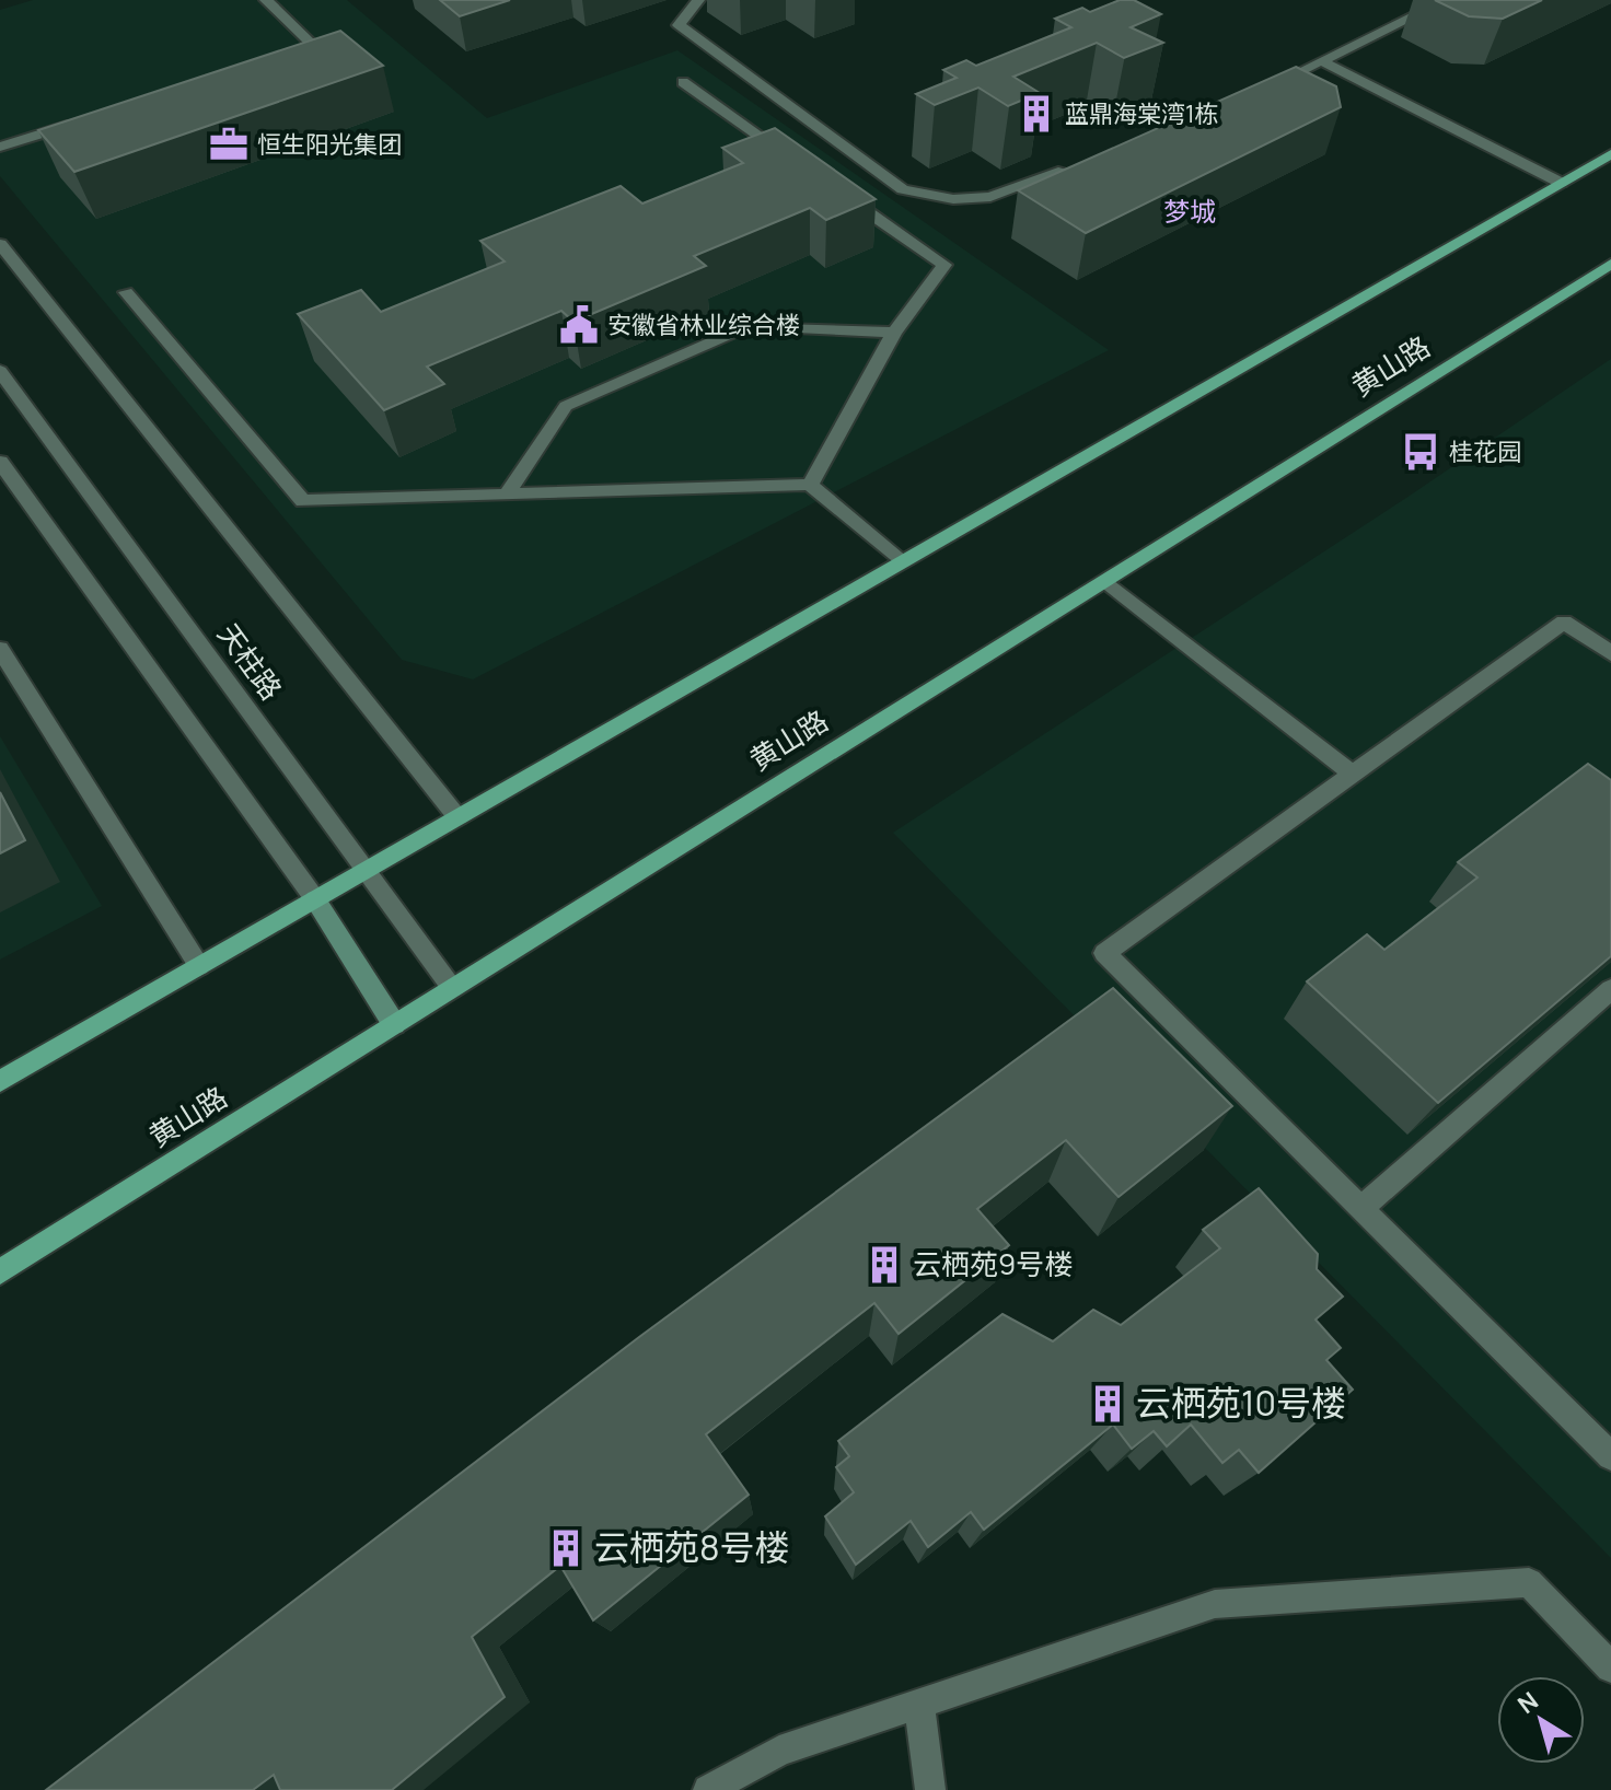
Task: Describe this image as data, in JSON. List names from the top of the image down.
{
  "streets": {
    "main road": ["黄山路"],
    "street": ["天柱路"]
  },
  "crossings": [
    ["黄山路", "天柱路"]
  ],
  "districts": ["梦城"],
  "places": {
    "building": [
      "蓝鼎海棠湾1栋",
      "云栖苑9号楼",
      "云栖苑10号楼",
      "云栖苑8号楼"
    ],
    "office": ["恒生阳光集团"],
    "public building": ["安徽省林业综合楼"],
    "bus stop": ["桂花园"]
  },
  "north": "top left"
}
